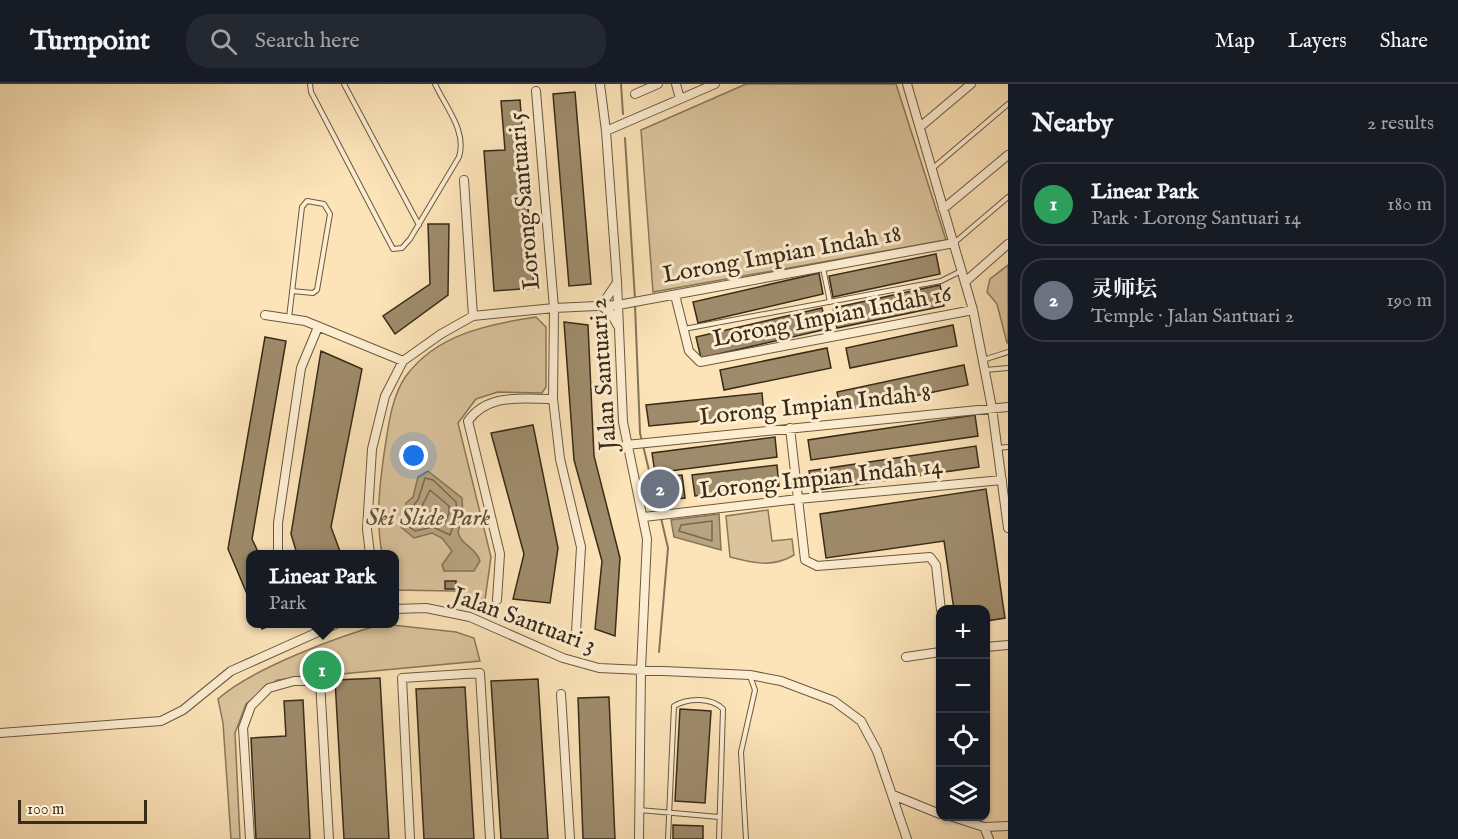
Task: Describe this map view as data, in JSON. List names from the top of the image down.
{
  "streets": {
    "street": [
      "Lorong Santuari 5",
      "Lorong Impian Indah 18",
      "Lorong Impian Indah 16",
      "Jalan Santuari 2",
      "Lorong Impian Indah 8",
      "Lorong Impian Indah 14",
      "Jalan Santuari 3"
    ]
  },
  "crossings": [
    ["Lorong Santuari 5", "Lorong Impian Indah 18"],
    ["Lorong Impian Indah 18", "Lorong Impian Indah 16"],
    ["Lorong Impian Indah 18", "Jalan Santuari 2"],
    ["Jalan Santuari 2", "Lorong Impian Indah 8"],
    ["Jalan Santuari 2", "Lorong Impian Indah 14"],
    ["Jalan Santuari 2", "Jalan Santuari 3"]
  ],
  "parks": ["Ski Slide Park"],
  "scale_bar": "100 m",
  "page": {
    "header": "Turnpoint",
    "search": "Search here",
    "nav": ["Map", "Layers", "Share"],
    "heading": ["Nearby", "2 results"],
    "list": [
      {
        "mark": "1",
        "name": "Linear Park",
        "note": "Park · Lorong Santuari 14",
        "value": "180 m"
      },
      {
        "mark": "2",
        "name": "灵师坛",
        "note": "Temple · Jalan Santuari 2",
        "value": "190 m"
      }
    ],
    "pins": ["2", "1"],
    "popup": ["Linear Park", "Park"],
    "map_buttons": ["+", "−"],
    "scale": "100 m"
  }
}
